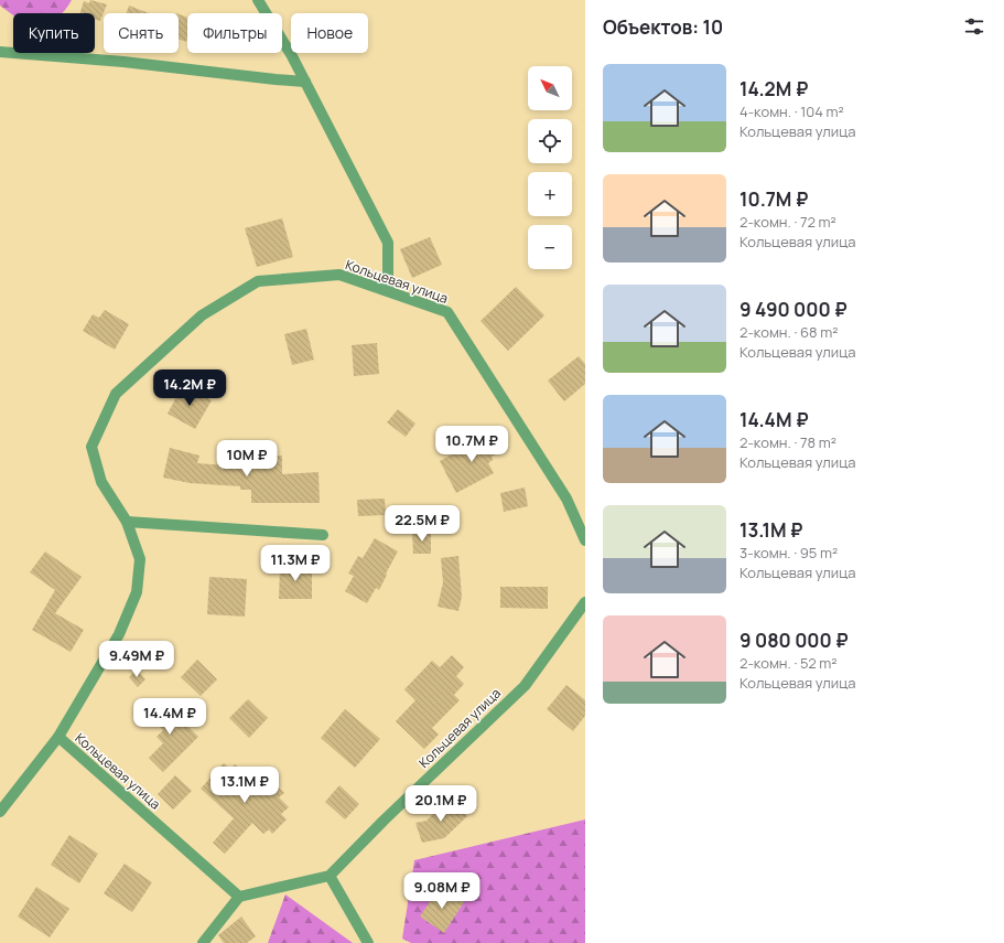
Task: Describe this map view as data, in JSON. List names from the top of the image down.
{
  "streets": {
    "street": ["Кольцевая улица"]
  },
  "north": "top left",
  "page": {
    "heading": "Объектов: 10",
    "chip": [
      "Купить",
      "Снять",
      "Фильтры",
      "Новое"
    ],
    "list": [
      {
        "name": "14.2M ₽",
        "note": "4-комн. · 104 m² · Кольцевая улица"
      },
      {
        "name": "10.7M ₽",
        "note": "2-комн. · 72 m² · Кольцевая улица"
      },
      {
        "name": "9 490 000 ₽",
        "note": "2-комн. · 68 m² · Кольцевая улица"
      },
      {
        "name": "14.4M ₽",
        "note": "2-комн. · 78 m² · Кольцевая улица"
      },
      {
        "name": "13.1M ₽",
        "note": "3-комн. · 95 m² · Кольцевая улица"
      },
      {
        "name": "9 080 000 ₽",
        "note": "2-комн. · 52 m² · Кольцевая улица"
      }
    ],
    "map_buttons": ["+", "−"],
    "price": [
      "14.2M ₽",
      "10.7M ₽",
      "10M ₽",
      "22.5M ₽",
      "11.3M ₽",
      "9.49M ₽",
      "14.4M ₽",
      "13.1M ₽",
      "20.1M ₽",
      "9.08M ₽"
    ]
  }
}
